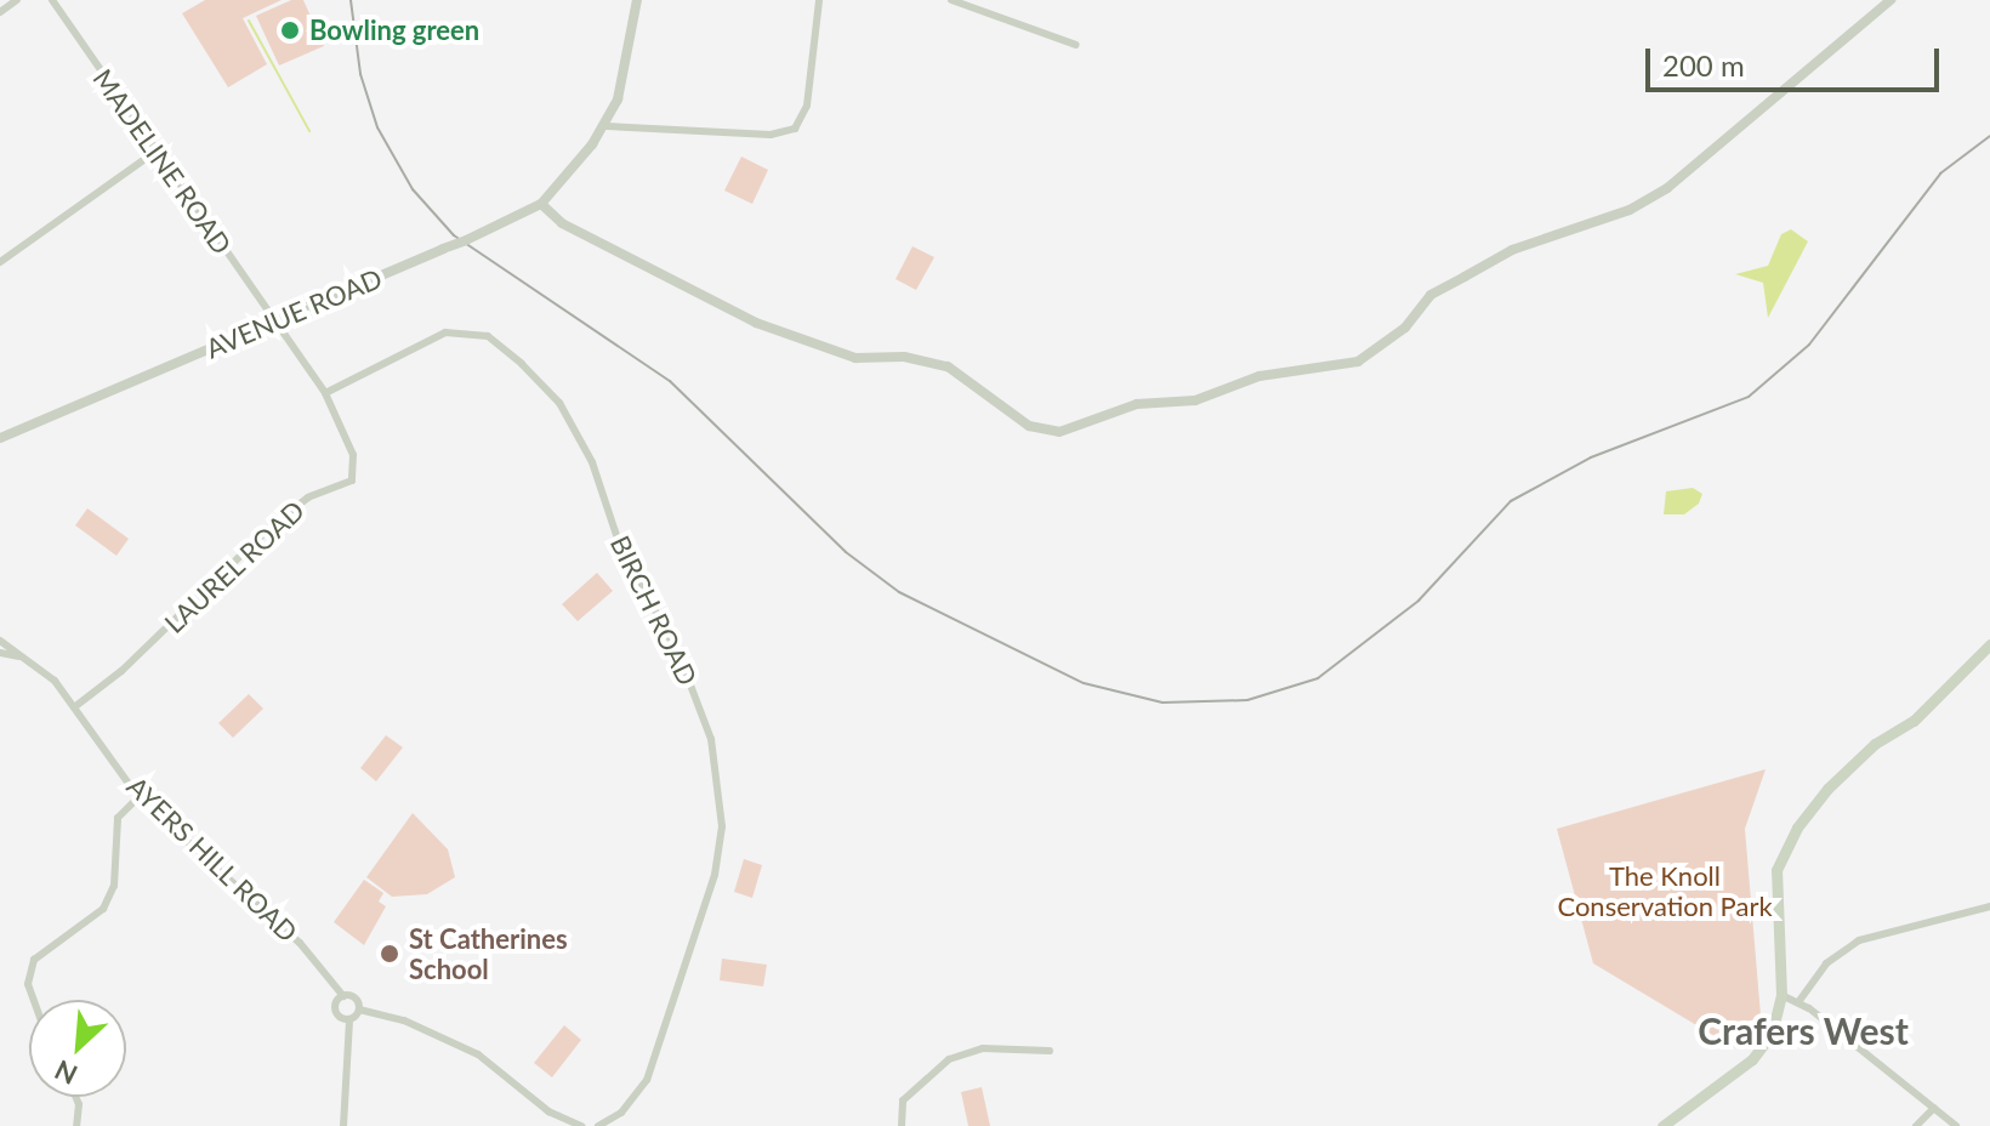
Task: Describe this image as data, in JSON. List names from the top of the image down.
{
  "streets": {
    "street": [
      "MADELINE ROAD",
      "AVENUE ROAD",
      "LAUREL ROAD",
      "BIRCH ROAD",
      "AYERS HILL ROAD"
    ]
  },
  "crossings": [
    ["MADELINE ROAD", "AVENUE ROAD"],
    ["MADELINE ROAD", "LAUREL ROAD"],
    ["AVENUE ROAD", "LAUREL ROAD"],
    ["LAUREL ROAD", "BIRCH ROAD"],
    ["LAUREL ROAD", "AYERS HILL ROAD"]
  ],
  "districts": ["Crafers West"],
  "parks": ["The Knoll Conservation Park"],
  "places": ["Bowling green", "St Catherines School"],
  "scale_bar": "200 m",
  "north": "bottom left"
}
